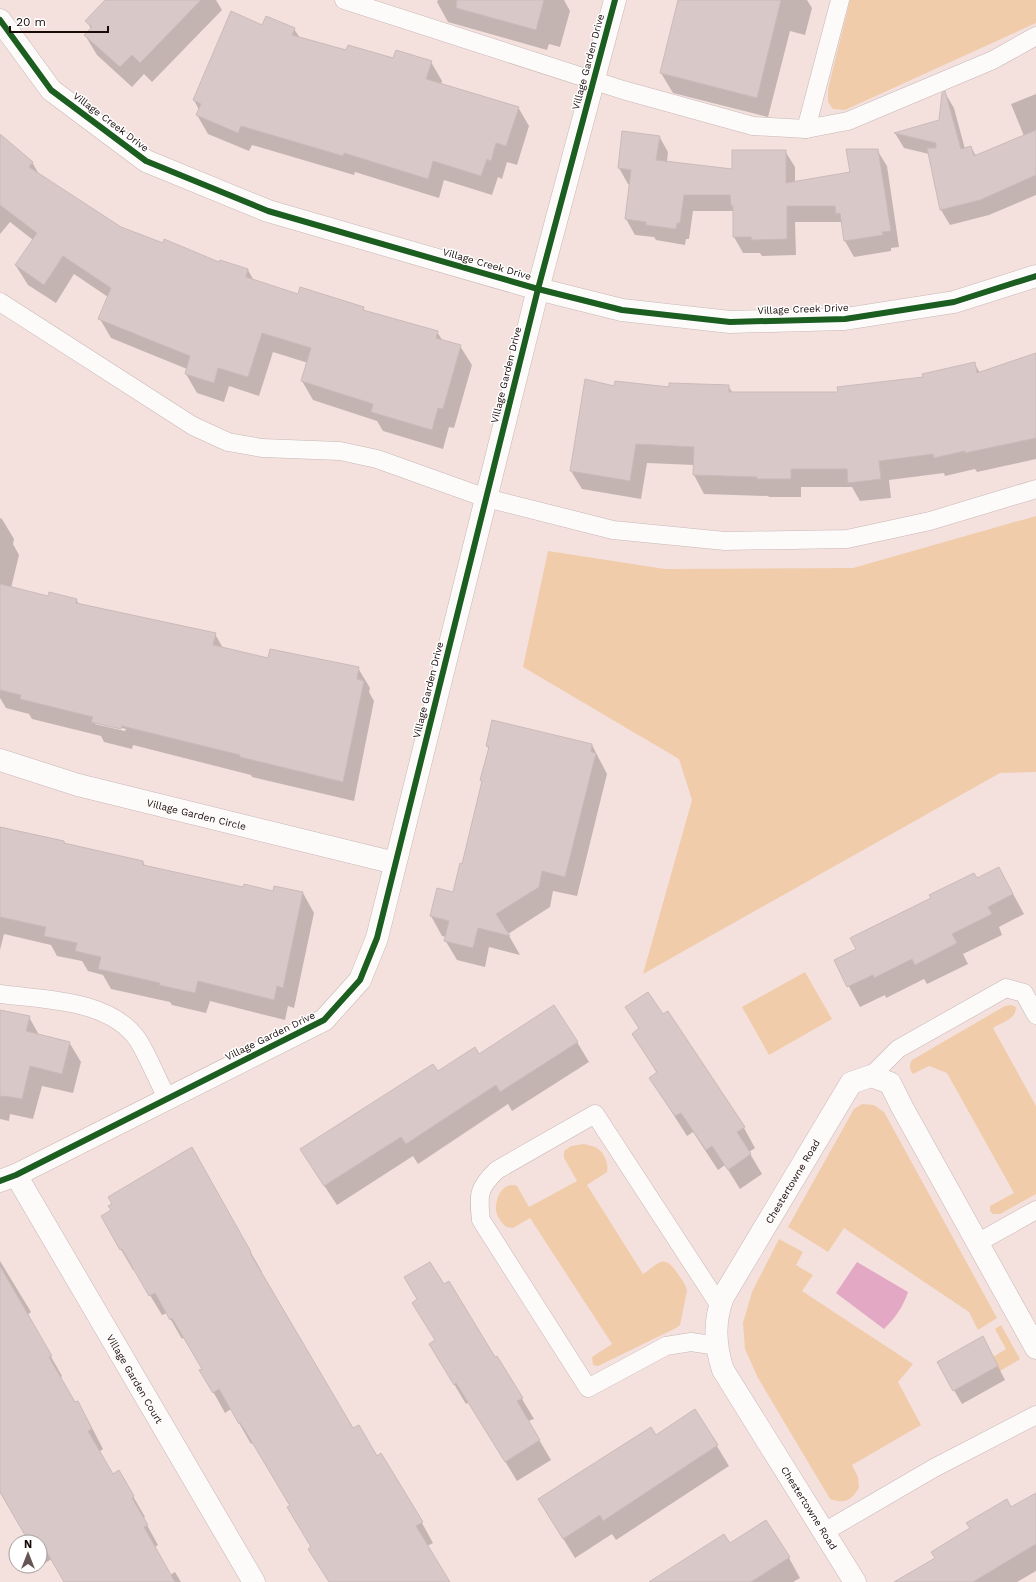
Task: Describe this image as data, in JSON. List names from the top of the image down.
{
  "streets": {
    "street": [
      "Village Garden Drive",
      "Village Creek Drive",
      "Village Garden Circle",
      "Chestertowne Road",
      "Village Garden Court"
    ]
  },
  "crossings": [
    ["Village Garden Drive", "Village Creek Drive"],
    ["Village Garden Drive", "Village Garden Circle"],
    ["Village Garden Drive", "Village Garden Court"]
  ],
  "scale_bar": "20 m",
  "north": "top"
}
